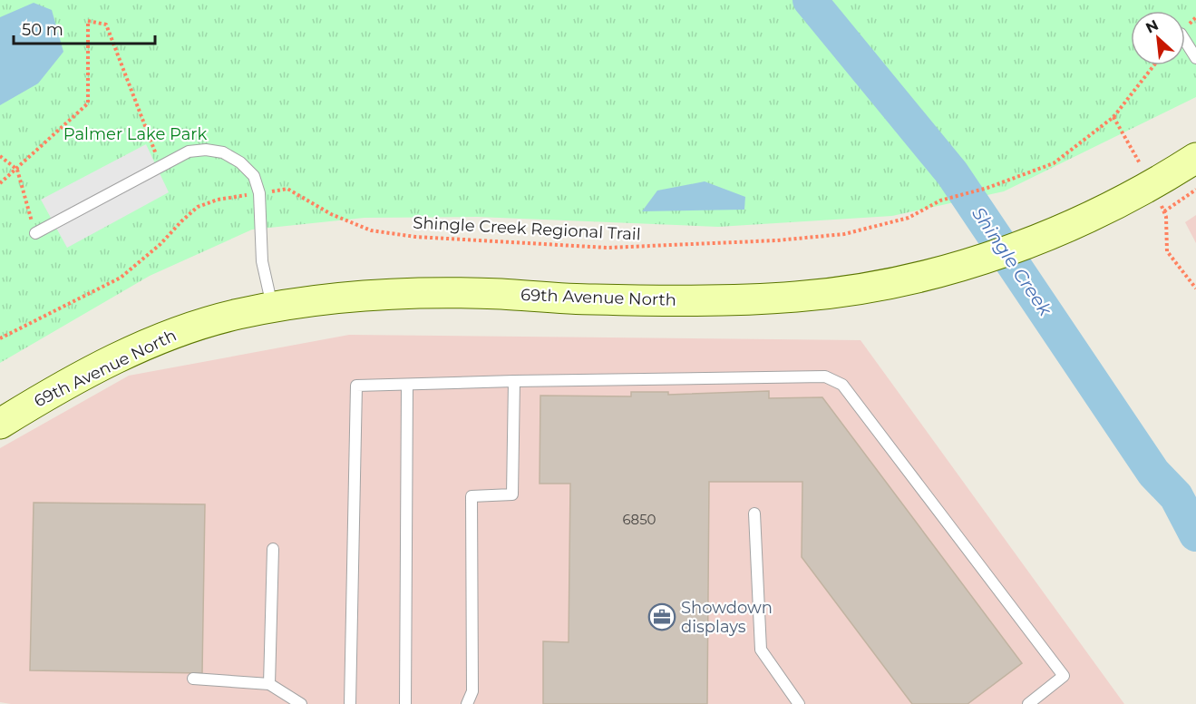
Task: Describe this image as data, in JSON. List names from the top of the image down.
{
  "streets": {
    "street": ["69th Avenue North"],
    "path": ["Shingle Creek Regional Trail"]
  },
  "water": ["Shingle Creek"],
  "parks": ["Palmer Lake Park"],
  "places": {
    "office": ["Showdown displays"]
  },
  "house_numbers": ["6850"],
  "scale_bar": "50 m",
  "north": "top left"
}
